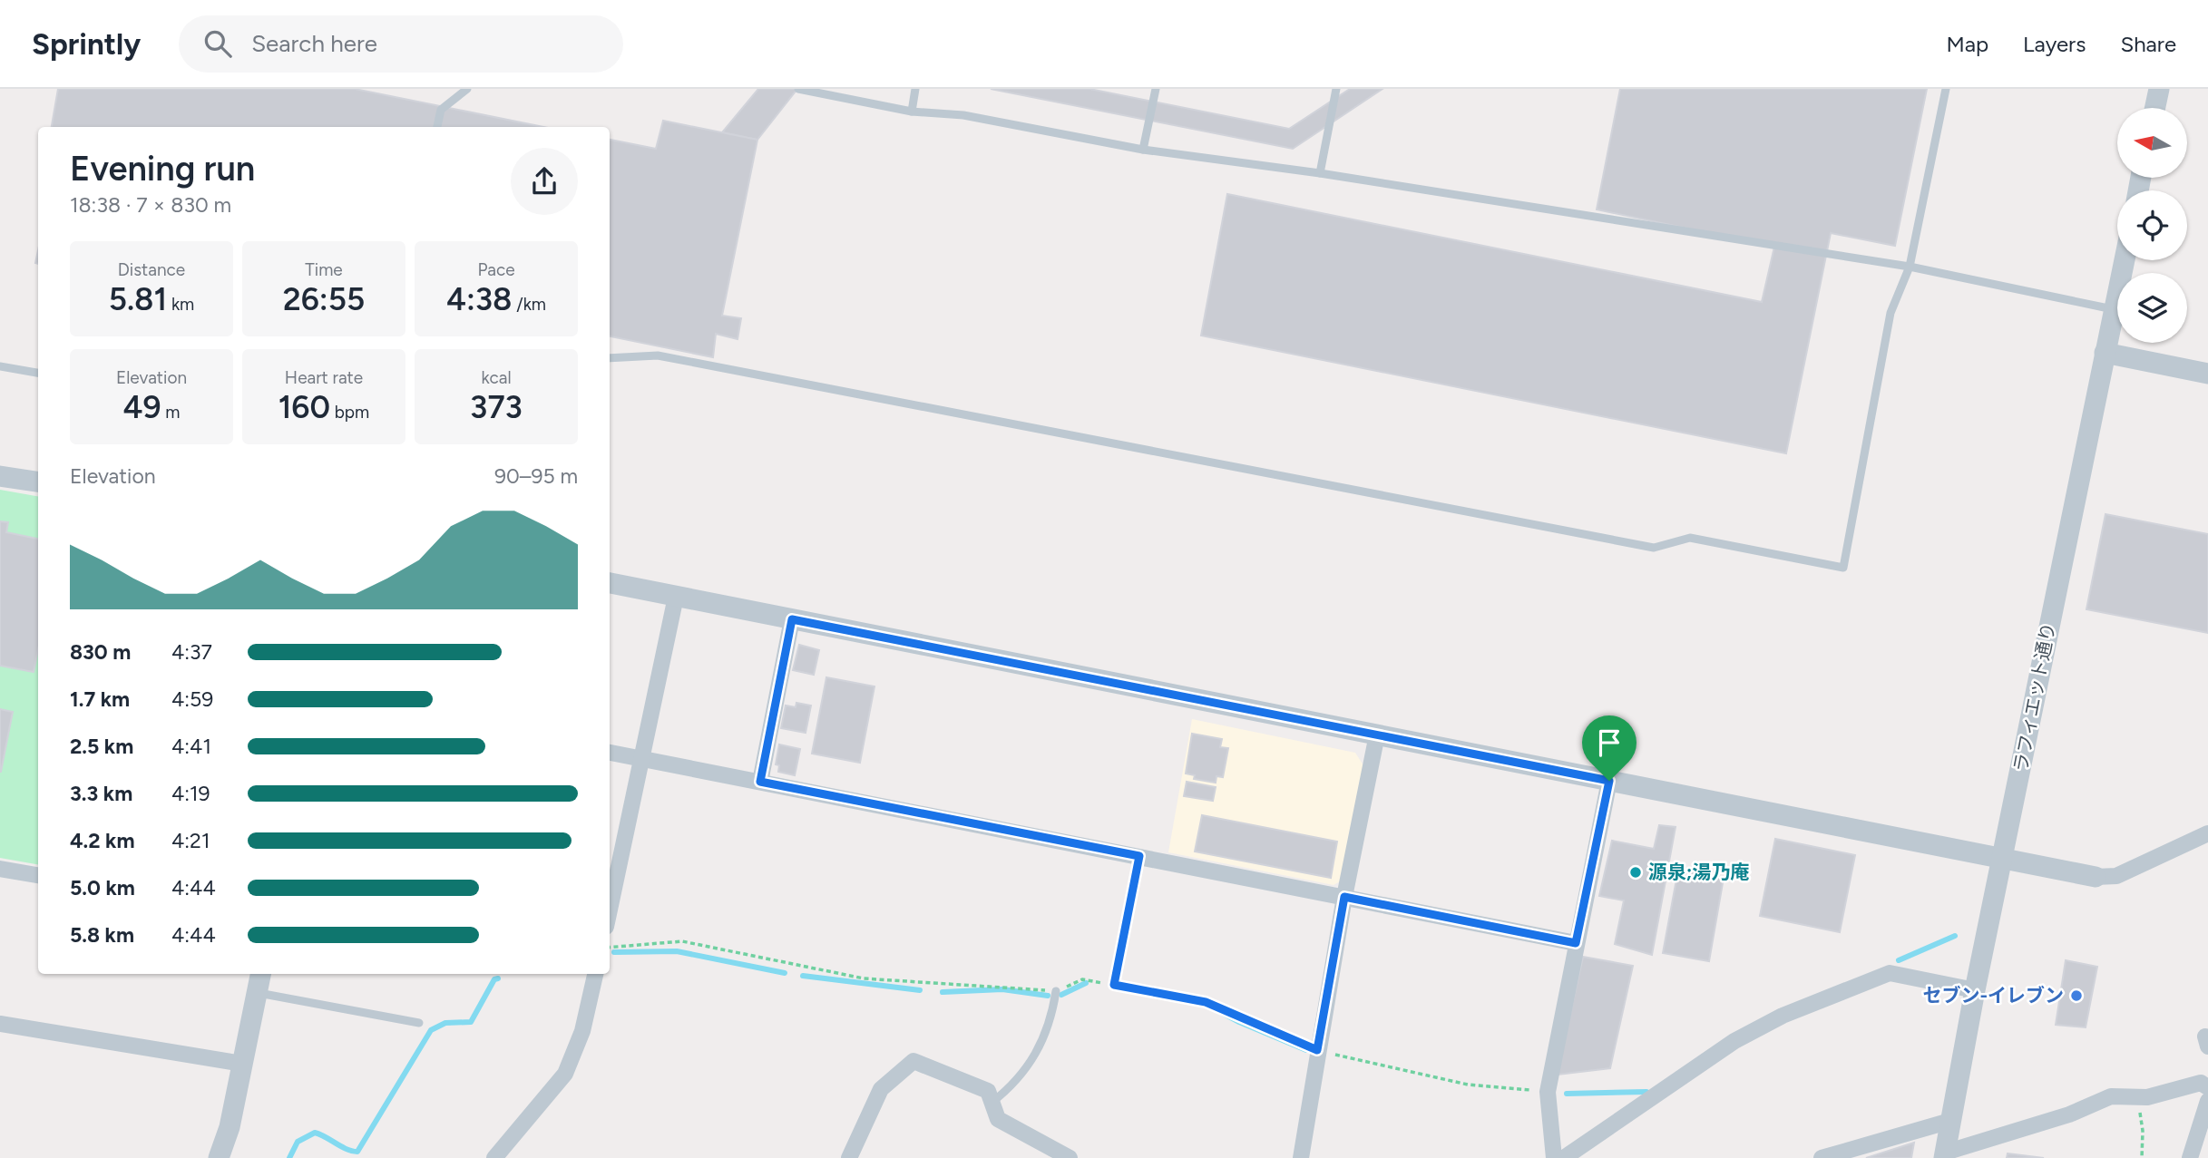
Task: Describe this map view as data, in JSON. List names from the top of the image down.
{
  "streets": {
    "street": ["ラフィエット通り"]
  },
  "places": ["源泉;湯乃庵", "セブン-イレブン"],
  "north": "left",
  "page": {
    "header": "Sprintly",
    "search": "Search here",
    "nav": ["Map", "Layers", "Share"],
    "heading": ["Evening run", "18:38 · 7 × 830 m"],
    "stats": [
      ["Distance", "5.81 km"],
      ["Time", "26:55"],
      ["Pace", "4:38 /km"],
      ["Elevation", "49 m"],
      ["Heart rate", "160 bpm"],
      ["kcal", "373"]
    ],
    "chart": ["Elevation", "90–95 m"],
    "list": [
      {
        "name": "830 m",
        "note": "4:37"
      },
      {
        "name": "1.7 km",
        "note": "4:59"
      },
      {
        "name": "2.5 km",
        "note": "4:41"
      },
      {
        "name": "3.3 km",
        "note": "4:19"
      },
      {
        "name": "4.2 km",
        "note": "4:21"
      },
      {
        "name": "5.0 km",
        "note": "4:44"
      },
      {
        "name": "5.8 km",
        "note": "4:44"
      }
    ]
  }
}
